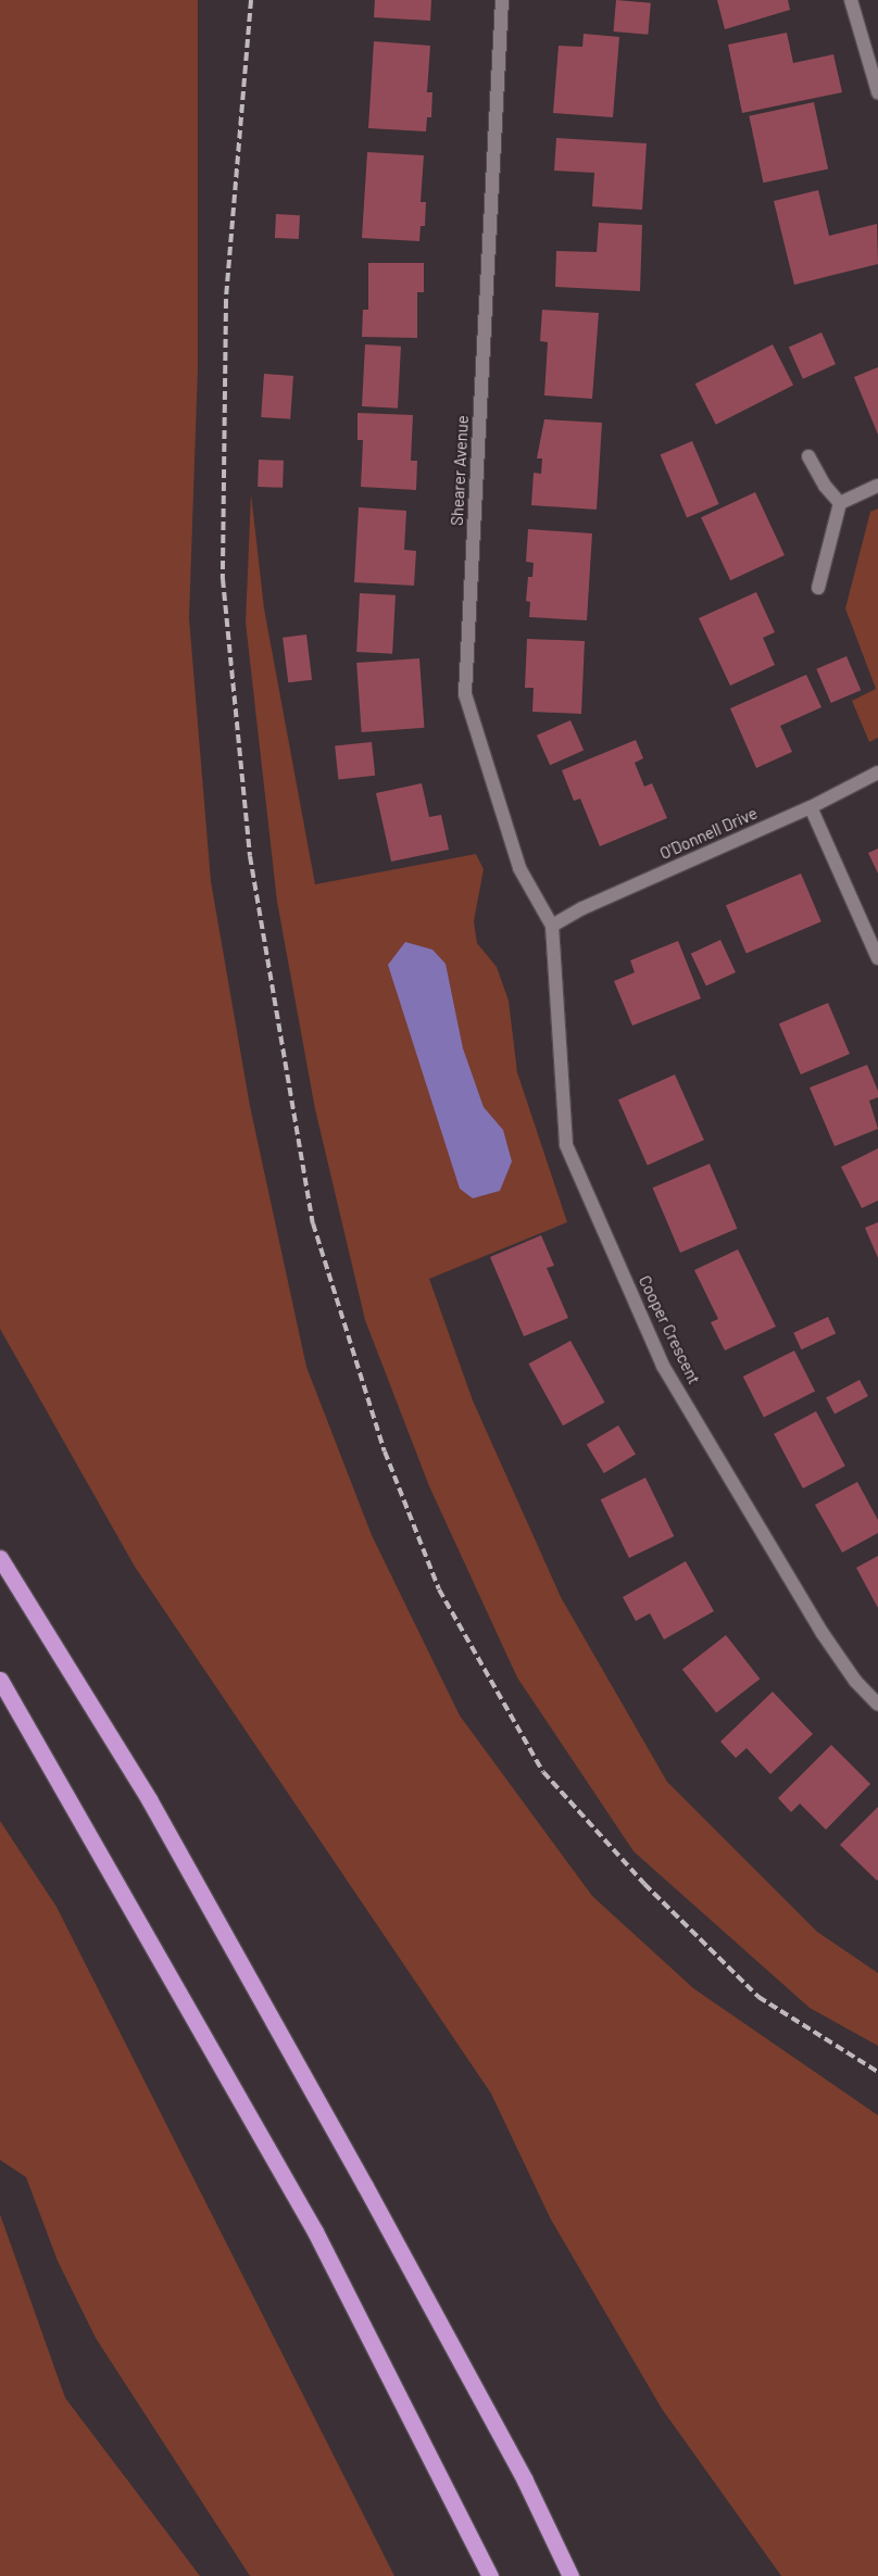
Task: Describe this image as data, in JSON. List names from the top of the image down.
{
  "streets": {
    "street": ["Shearer Avenue", "O'Donnell Drive", "Cooper Crescent"]
  },
  "crossings": [
    ["Shearer Avenue", "O'Donnell Drive"],
    ["Shearer Avenue", "Cooper Crescent"],
    ["O'Donnell Drive", "Cooper Crescent"]
  ]
}
